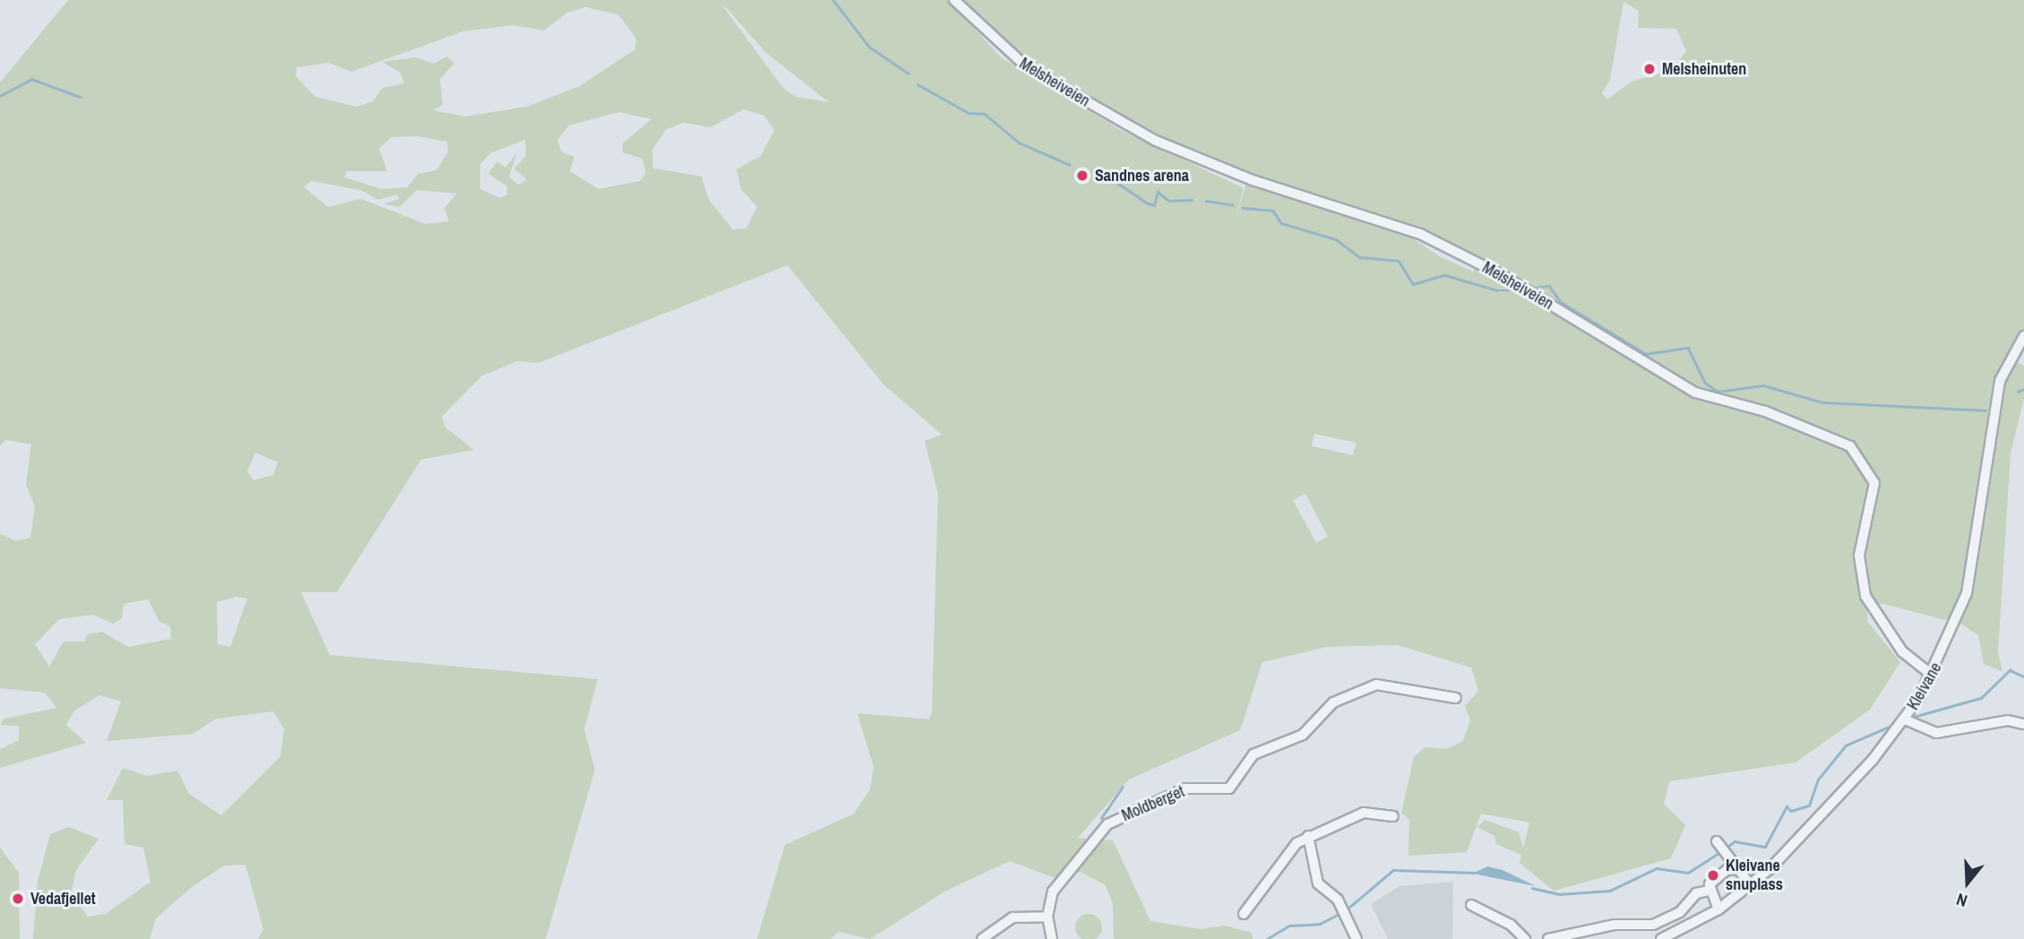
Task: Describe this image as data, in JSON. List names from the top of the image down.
{
  "streets": {
    "street": ["Melsheiveien", "Kleivane", "Moldberget"]
  },
  "crossings": [
    ["Melsheiveien", "Kleivane"]
  ],
  "places": [
    "Melsheinuten",
    "Sandnes arena",
    "Kleivane snuplass",
    "Vedafjellet"
  ],
  "north": "bottom"
}
